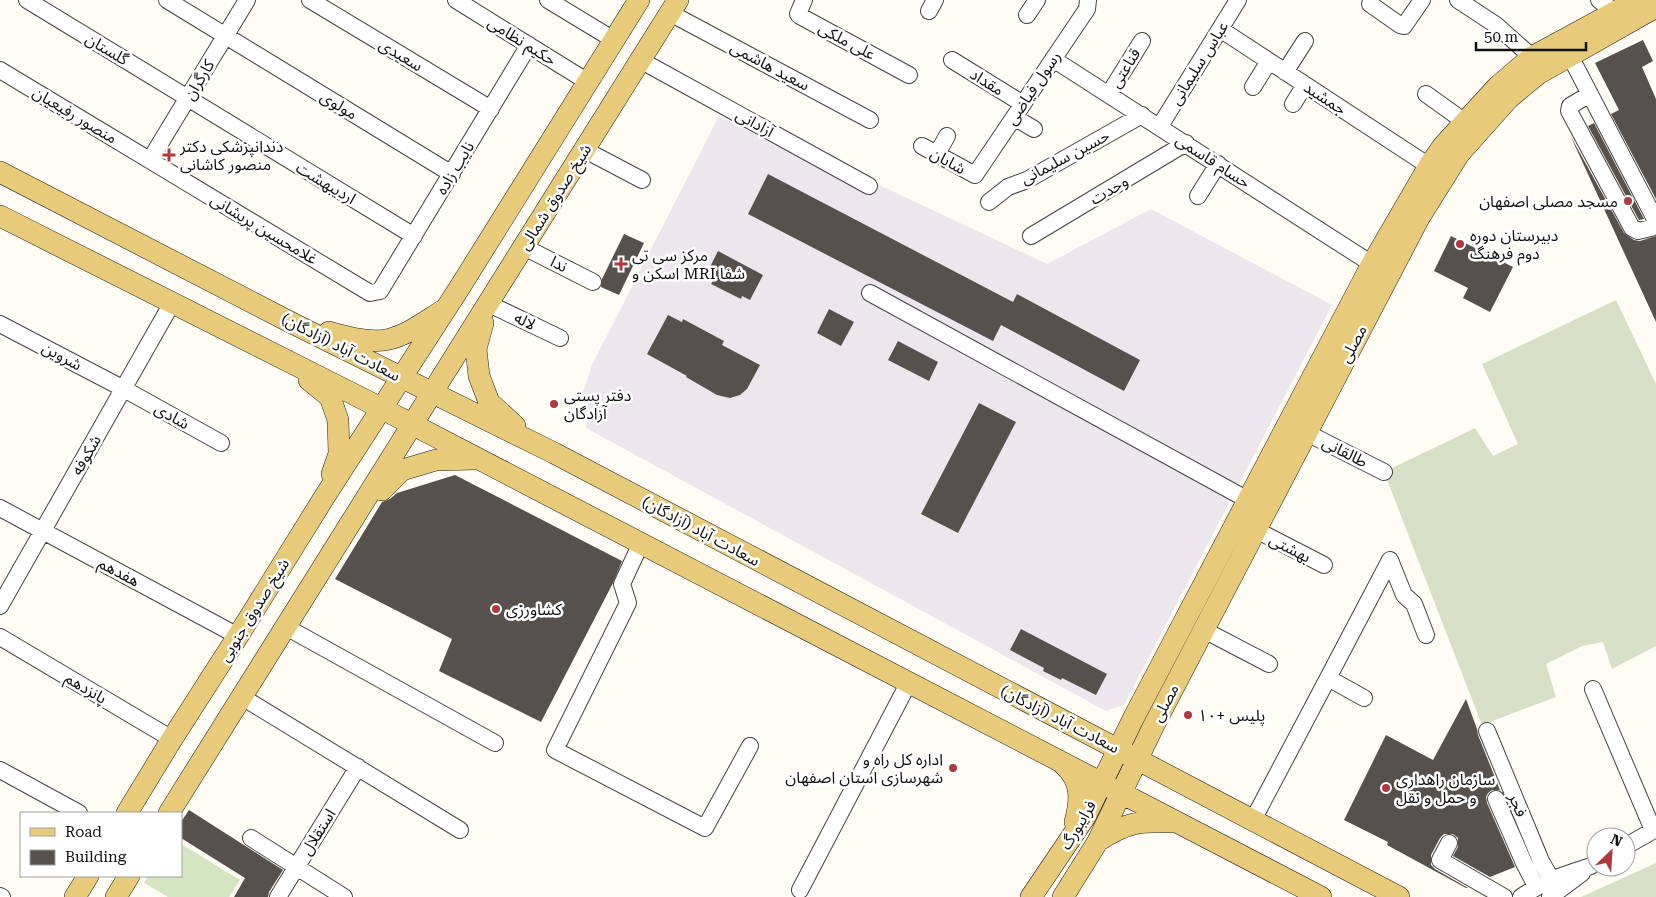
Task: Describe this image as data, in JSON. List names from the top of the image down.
{
  "streets": {
    "main road": [
      "شیخ صدوق شمالی",
      "مصلی",
      "سعادت آباد (آزادگان)",
      "شیخ صدوق جنوبی",
      "فرایبورگ"
    ],
    "street": [
      "حکیم نظامی",
      "علی ملکی",
      "گلستان",
      "سعیدی",
      "عباس سلیمانی",
      "سعید هاشمی",
      "قناعتی",
      "کارگران",
      "مقداد",
      "رسول فیاضی",
      "جمشید",
      "مولوی",
      "منصور رفیعیان",
      "آزادانی",
      "حسین سلیمانی",
      "شایان",
      "حسام قاسمی",
      "نایب زاده",
      "اردیبهشت",
      "وحدت",
      "غلامحسین پریشانی",
      "ندا",
      "لاله",
      "شروین",
      "شادی",
      "طالقانی",
      "شکوفه",
      "بهشتی",
      "هفدهم",
      "پانزدهم",
      "فجر",
      "استقلال"
    ]
  },
  "crossings": [
    ["حکیم نظامی", "نایب زاده"],
    ["حکیم نظامی", "شیخ صدوق شمالی"],
    ["گلستان", "کارگران"],
    ["گلستان", "اردیبهشت"],
    ["سعیدی", "نایب زاده"],
    ["عباس سلیمانی", "جمشید"],
    ["عباس سلیمانی", "حسام قاسمی"],
    ["سعید هاشمی", "شیخ صدوق شمالی"],
    ["قناعتی", "حسام قاسمی"],
    ["کارگران", "مولوی"],
    ["کارگران", "منصور رفیعیان"],
    ["کارگران", "اردیبهشت"],
    ["کارگران", "غلامحسین پریشانی"],
    ["مقداد", "رسول فیاضی"],
    ["رسول فیاضی", "شایان"],
    ["رسول فیاضی", "حسام قاسمی"],
    ["جمشید", "مصلی"],
    ["مولوی", "نایب زاده"],
    ["منصور رفیعیان", "غلامحسین پریشانی"],
    ["آزادانی", "شیخ صدوق شمالی"],
    ["حسین سلیمانی", "حسام قاسمی"],
    ["حسام قاسمی", "وحدت"],
    ["حسام قاسمی", "مصلی"],
    ["نایب زاده", "اردیبهشت"],
    ["نایب زاده", "غلامحسین پریشانی"],
    ["شیخ صدوق شمالی", "ندا"],
    ["شیخ صدوق شمالی", "لاله"],
    ["شیخ صدوق شمالی", "سعادت آباد (آزادگان)"],
    ["شیخ صدوق شمالی", "شیخ صدوق جنوبی"],
    ["مصلی", "سعادت آباد (آزادگان)"],
    ["مصلی", "طالقانی"],
    ["مصلی", "بهشتی"],
    ["مصلی", "فرایبورگ"],
    ["سعادت آباد (آزادگان)", "فرایبورگ"],
    ["شروین", "شادی"],
    ["شروین", "شکوفه"],
    ["شادی", "شکوفه"],
    ["شکوفه", "هفدهم"],
    ["هفدهم", "شیخ صدوق جنوبی"],
    ["شیخ صدوق جنوبی", "پانزدهم"]
  ],
  "places": {
    "health": ["دندانپزشکی دکتر منصور کاشانی", "مرکز سی تی اسکن و MRI شفا"],
    "other": [
      "مسجد مصلی اصفهان",
      "دبیرستان دوره دوم فرهنگ",
      "دفتر پستی آزادگان",
      "کشاورزی",
      "پلیس +۱۰",
      "اداره کل راه و شهرسازی استان اصفهان",
      "سازمان راهداری و حمل و نقل"
    ]
  },
  "legend": ["Road", "Building"],
  "scale_bar": "50 m",
  "north": "top right"
}
